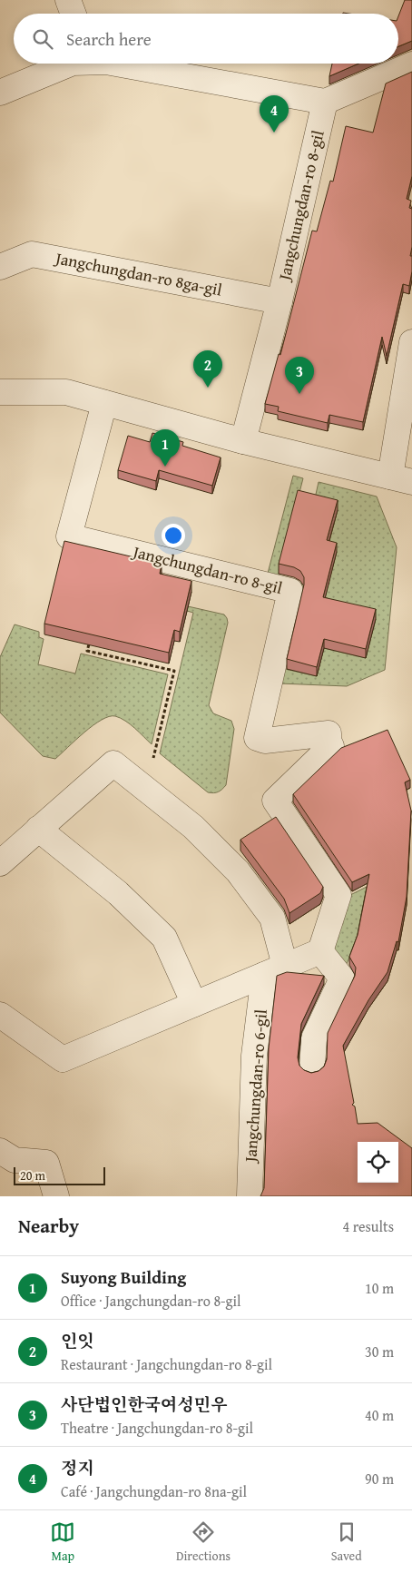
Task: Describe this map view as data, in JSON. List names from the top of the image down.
{
  "streets": {
    "street": ["Jangchungdan-ro 8-gil", "Jangchungdan-ro 8ga-gil", "Jangchungdan-ro 6-gil"]
  },
  "crossings": [
    ["Jangchungdan-ro 8-gil", "Jangchungdan-ro 8ga-gil"]
  ],
  "scale_bar": "20 m",
  "page": {
    "search": "Search here",
    "pins": [
      "4",
      "2",
      "3",
      "1"
    ],
    "scale": "20 m",
    "heading": ["Nearby", "4 results"],
    "list": [
      {
        "mark": "1",
        "name": "Suyong Building",
        "note": "Office · Jangchungdan-ro 8-gil",
        "value": "10 m"
      },
      {
        "mark": "2",
        "name": "인잇",
        "note": "Restaurant · Jangchungdan-ro 8-gil",
        "value": "30 m"
      },
      {
        "mark": "3",
        "name": "사단법인한국여성민우",
        "note": "Theatre · Jangchungdan-ro 8-gil",
        "value": "40 m"
      },
      {
        "mark": "4",
        "name": "정지",
        "note": "Café · Jangchungdan-ro 8na-gil",
        "value": "90 m"
      }
    ],
    "nav": ["Map", "Directions", "Saved"]
  }
}
